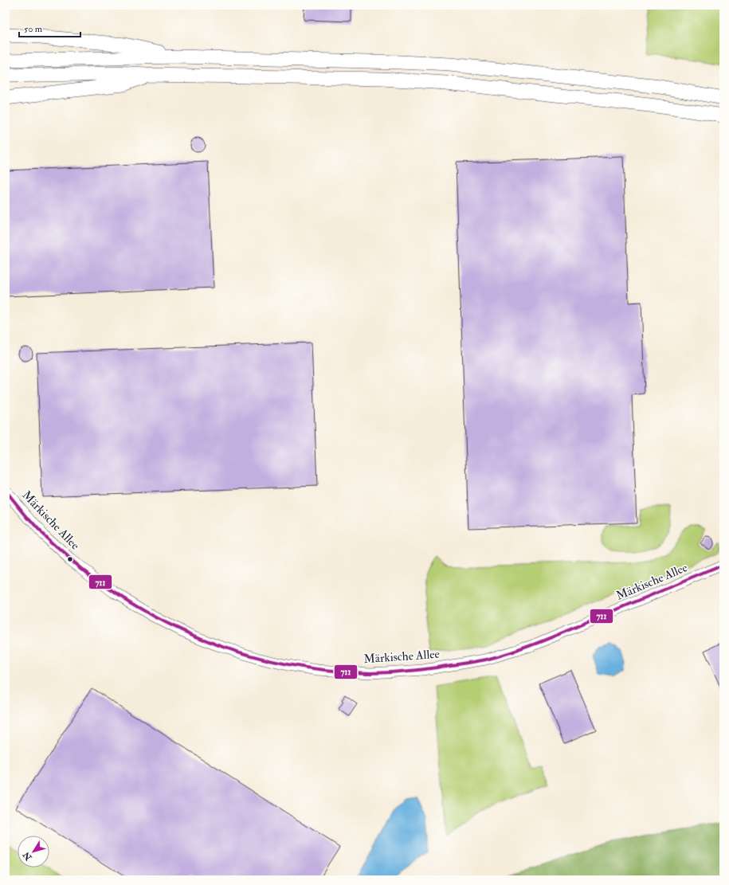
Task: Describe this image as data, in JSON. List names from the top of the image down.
{
  "streets": {
    "street": ["Märkische Allee"]
  },
  "lines": ["transit line 711"],
  "scale_bar": "50 m",
  "north": "bottom left"
}
